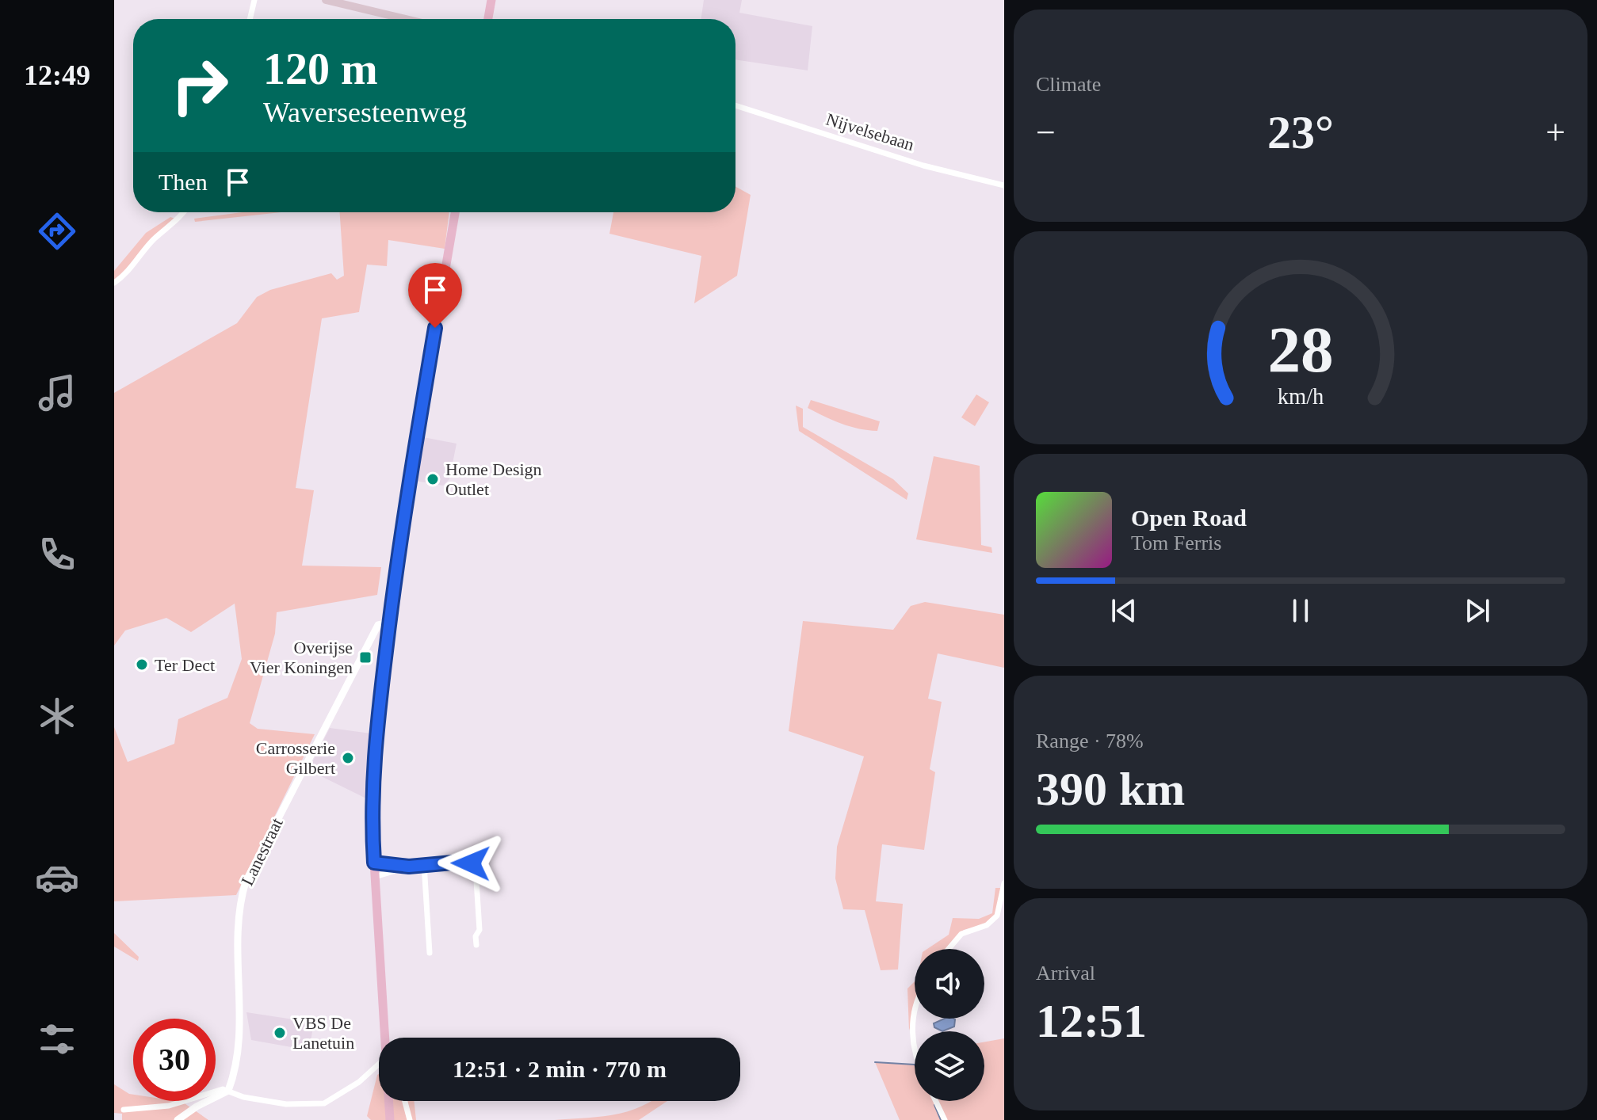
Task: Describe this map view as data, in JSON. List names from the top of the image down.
{
  "streets": {
    "street": ["Nijvelsebaan", "Lanestraat"]
  },
  "places": {
    "other": [
      "Home Design Outlet",
      "Ter Dect",
      "Carrosserie Gilbert",
      "VBS De Lanetuin"
    ],
    "transit": ["Overijse Vier Koningen"]
  },
  "page": {
    "tabs": "12:49",
    "tile": [
      "Climate",
      ["Range · 78%", "390 km"],
      ["Arrival", "12:51"]
    ],
    "turn": ["120 m", "Waversesteenweg"],
    "heat": ["−", "23°", "+"],
    "then": "Then",
    "song": ["Open Road", "Tom Ferris"],
    "limit": "30",
    "trip": "12:51 · 2 min · 770 m",
    "gauge": ["28", "km/h"]
  }
}
